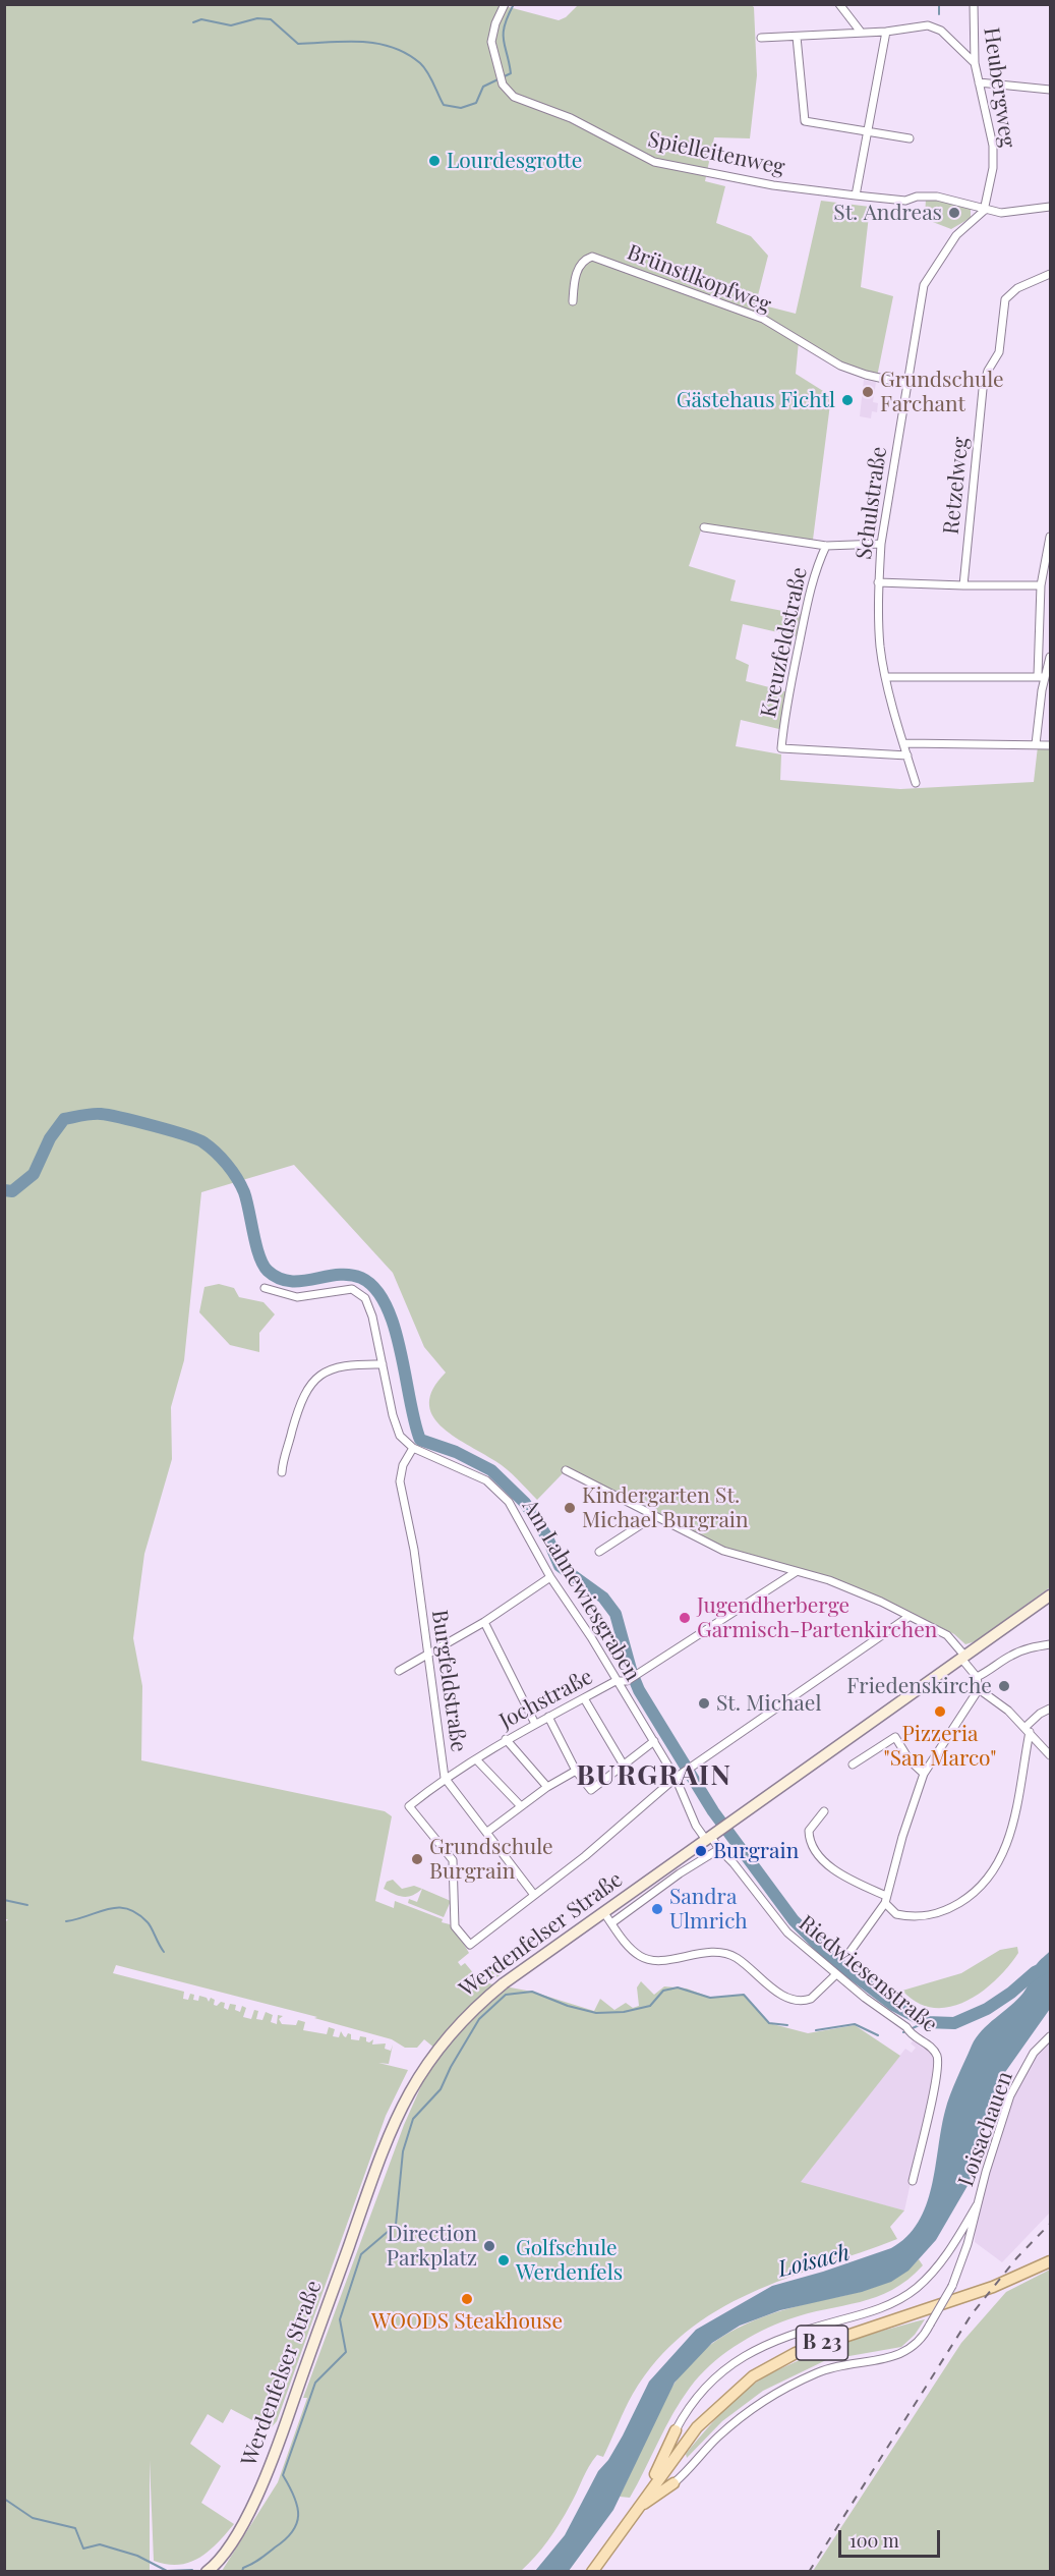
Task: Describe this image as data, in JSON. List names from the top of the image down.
{
  "streets": {
    "main road": ["B 23"],
    "street": [
      "Heubergweg",
      "Spielleitenweg",
      "Brünstlkopfweg",
      "Retzelweg",
      "Schulstraße",
      "Kreuzfeldstraße",
      "Am Lahnewiesgraben",
      "Burgfeldstraße",
      "Jochstraße",
      "Werdenfelser Straße",
      "Riedwiesenstraße",
      "Loisachauen"
    ]
  },
  "crossings": [
    ["Heubergweg", "Spielleitenweg"],
    ["Heubergweg", "Schulstraße"],
    ["Spielleitenweg", "Schulstraße"],
    ["Brünstlkopfweg", "Schulstraße"],
    ["Schulstraße", "Kreuzfeldstraße"],
    ["Am Lahnewiesgraben", "Burgfeldstraße"],
    ["Am Lahnewiesgraben", "Jochstraße"],
    ["Am Lahnewiesgraben", "Werdenfelser Straße"],
    ["Am Lahnewiesgraben", "Riedwiesenstraße"],
    ["Burgfeldstraße", "Jochstraße"],
    ["Werdenfelser Straße", "Riedwiesenstraße"]
  ],
  "districts": ["BURGRAIN"],
  "water": ["Loisach"],
  "places": [
    "Lourdesgrotte",
    "St. Andreas",
    "Grundschule Farchant",
    "Gästehaus Fichtl",
    "Kindergarten St. Michael Burgrain",
    "Jugendherberge Garmisch-Partenkirchen",
    "Friedenskirche",
    "St. Michael",
    "Pizzeria \"San Marco\"",
    "Burgrain",
    "Grundschule Burgrain",
    "Sandra Ulmrich",
    "Direction Parkplatz",
    "Golfschule Werdenfels",
    "WOODS Steakhouse"
  ],
  "scale_bar": "100 m"
}
